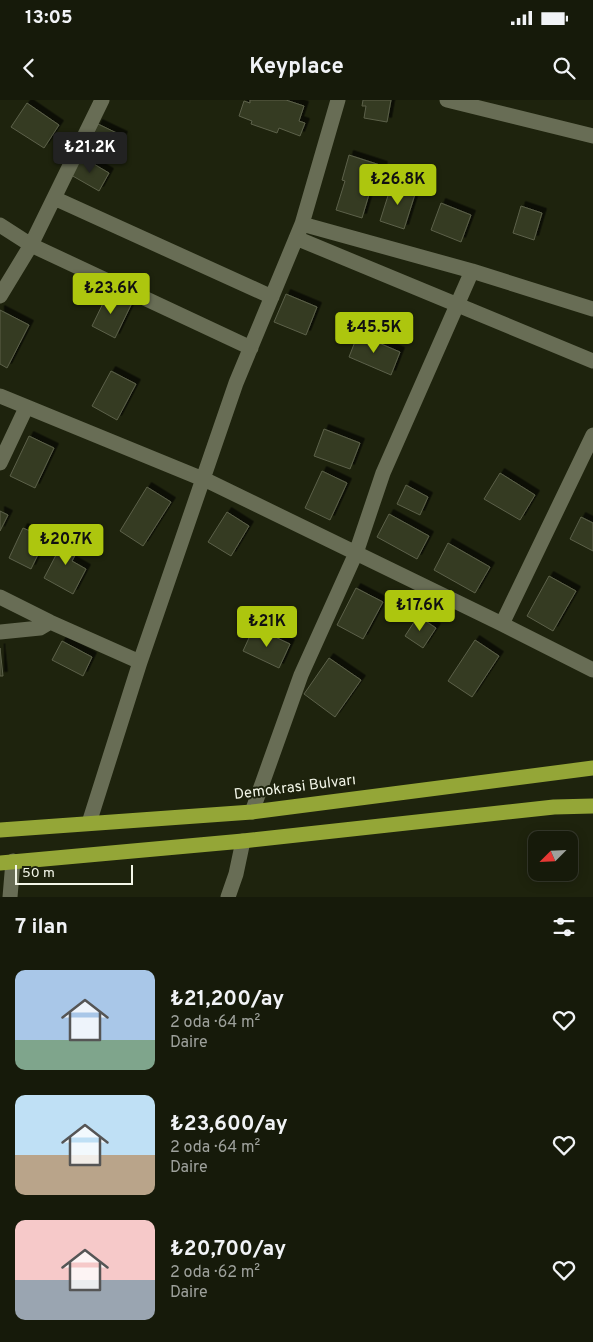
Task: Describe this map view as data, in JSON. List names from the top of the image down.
{
  "streets": {
    "highway": ["Demokrasi Bulvarı"]
  },
  "scale_bar": "50 m",
  "north": "bottom left",
  "page": {
    "status": "13:05",
    "header": "Keyplace",
    "price": [
      "₺21.2K",
      "₺26.8K",
      "₺23.6K",
      "₺45.5K",
      "₺20.7K",
      "₺17.6K",
      "₺21K"
    ],
    "scale": "50 m",
    "heading": "7 ilan",
    "list": [
      {
        "name": "₺21,200/ay",
        "note": "2 oda · 64 m² · Daire"
      },
      {
        "name": "₺23,600/ay",
        "note": "2 oda · 64 m² · Daire"
      },
      {
        "name": "₺20,700/ay",
        "note": "2 oda · 62 m² · Daire"
      }
    ]
  }
}
